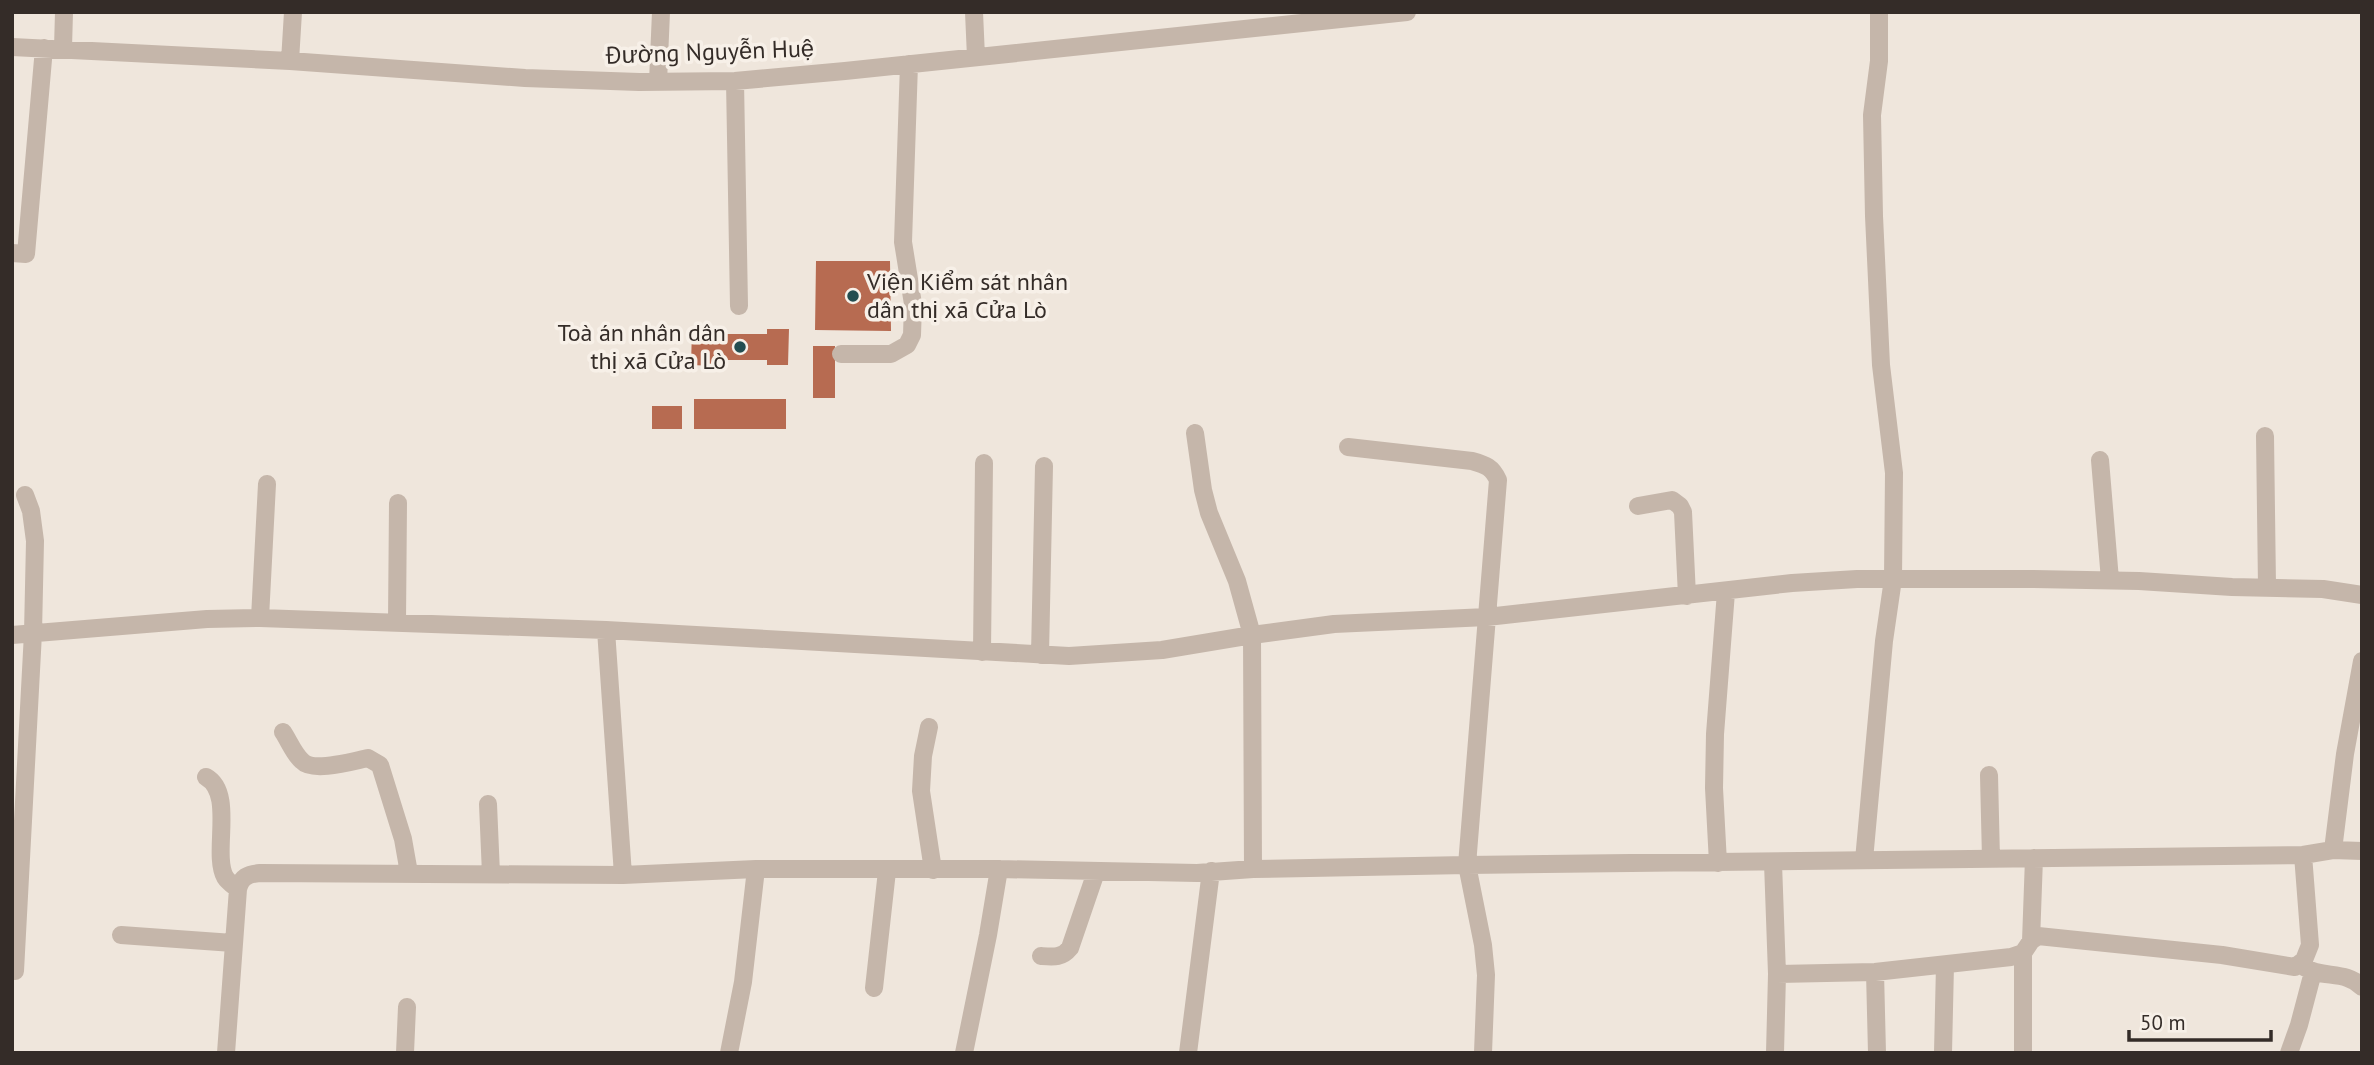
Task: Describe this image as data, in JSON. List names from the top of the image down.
{
  "streets": {
    "street": ["Đường Nguyễn Huệ"]
  },
  "places": ["Viện Kiểm sát nhân dân thị xã Cửa Lò", "Toà án nhân dân thị xã Cửa Lò"],
  "scale_bar": "50 m"
}
